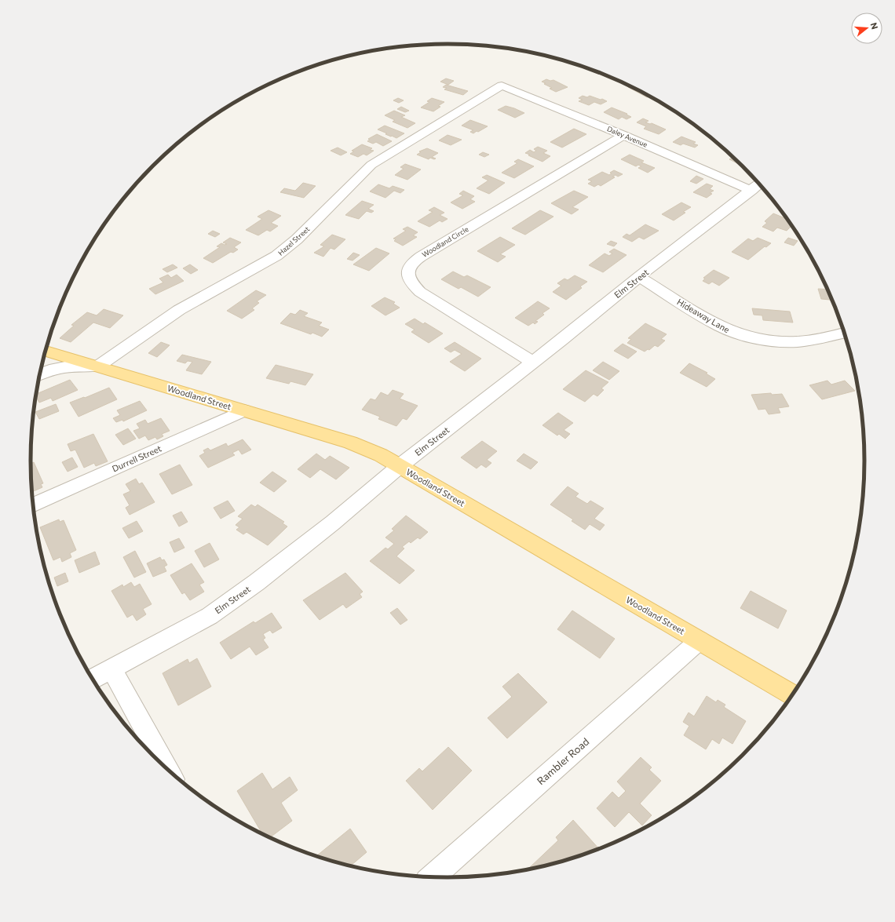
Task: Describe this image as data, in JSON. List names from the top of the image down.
{
  "streets": {
    "main road": ["Woodland Street"],
    "street": [
      "Daley Avenue",
      "Hazel Street",
      "Woodland Circle",
      "Elm Street",
      "Hideaway Lane",
      "Durrell Street",
      "Rambler Road"
    ]
  },
  "crossings": [
    ["Daley Avenue", "Hazel Street"],
    ["Daley Avenue", "Woodland Circle"],
    ["Daley Avenue", "Elm Street"],
    ["Hazel Street", "Woodland Street"],
    ["Woodland Circle", "Elm Street"],
    ["Elm Street", "Hideaway Lane"],
    ["Elm Street", "Woodland Street"],
    ["Woodland Street", "Durrell Street"],
    ["Woodland Street", "Rambler Road"]
  ],
  "north": "right"
}
